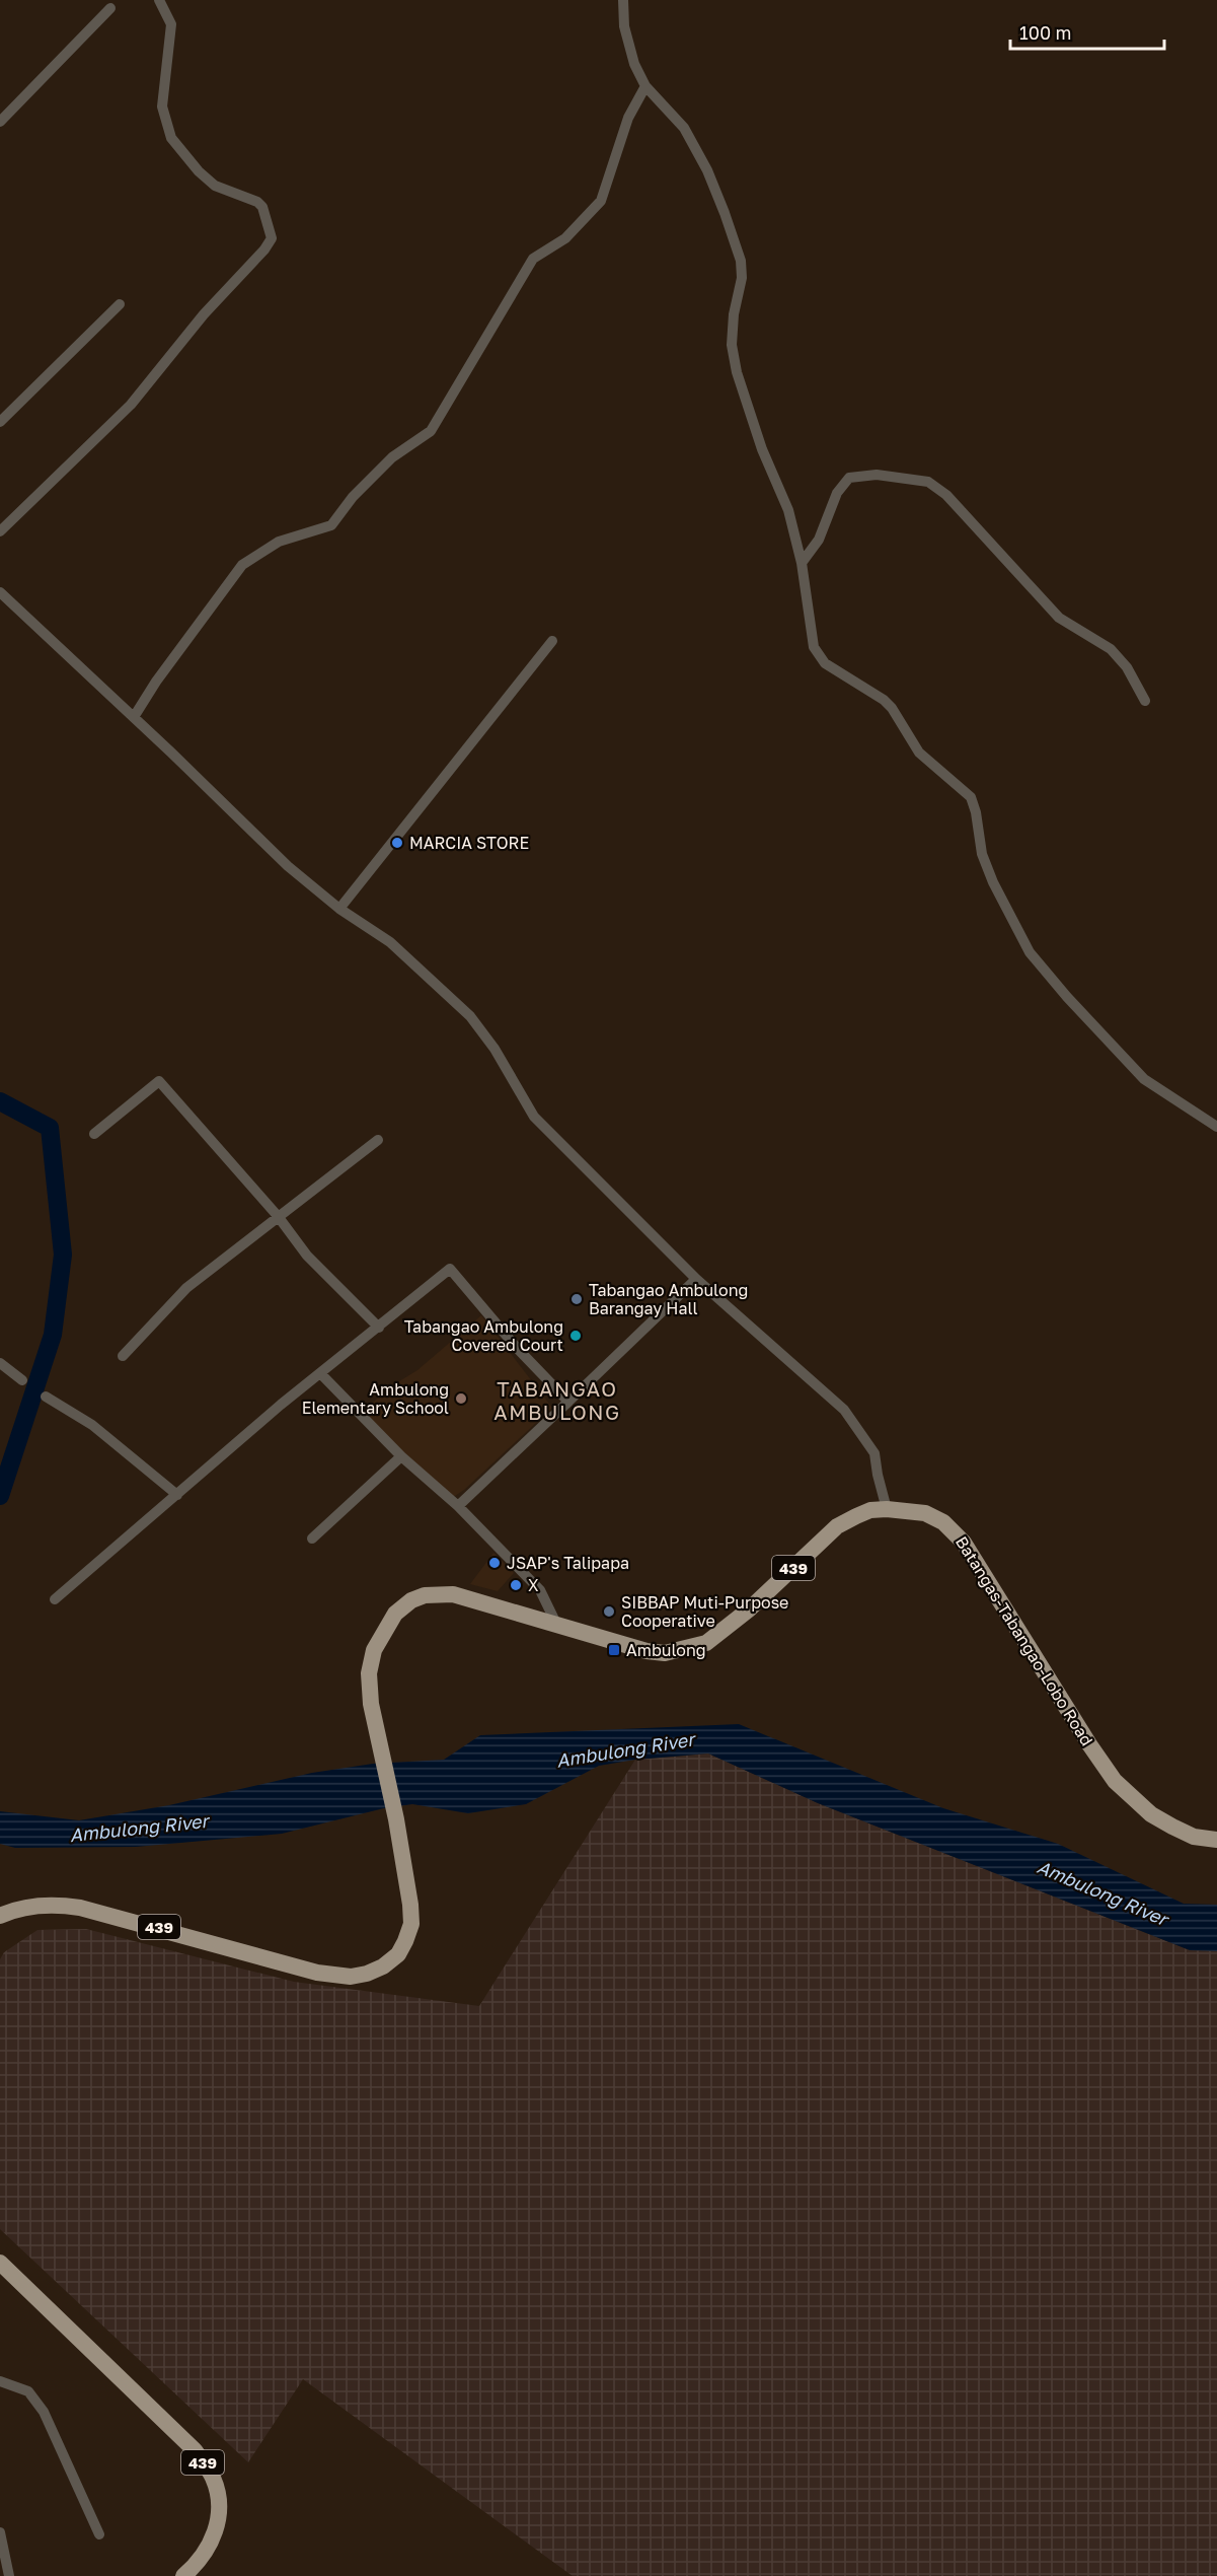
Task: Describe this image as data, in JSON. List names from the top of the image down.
{
  "streets": {
    "main road": ["439", "Batangas-Tabangao-Lobo Road"]
  },
  "districts": ["TABANGAO AMBULONG"],
  "water": ["Ambulong River"],
  "places": {
    "other": [
      "MARCIA STORE",
      "Tabangao Ambulong Barangay Hall",
      "Tabangao Ambulong Covered Court",
      "Ambulong Elementary School",
      "JSAP's Talipapa",
      "X",
      "SIBBAP Muti-Purpose Cooperative"
    ],
    "transit": ["Ambulong"]
  },
  "scale_bar": "100 m"
}
